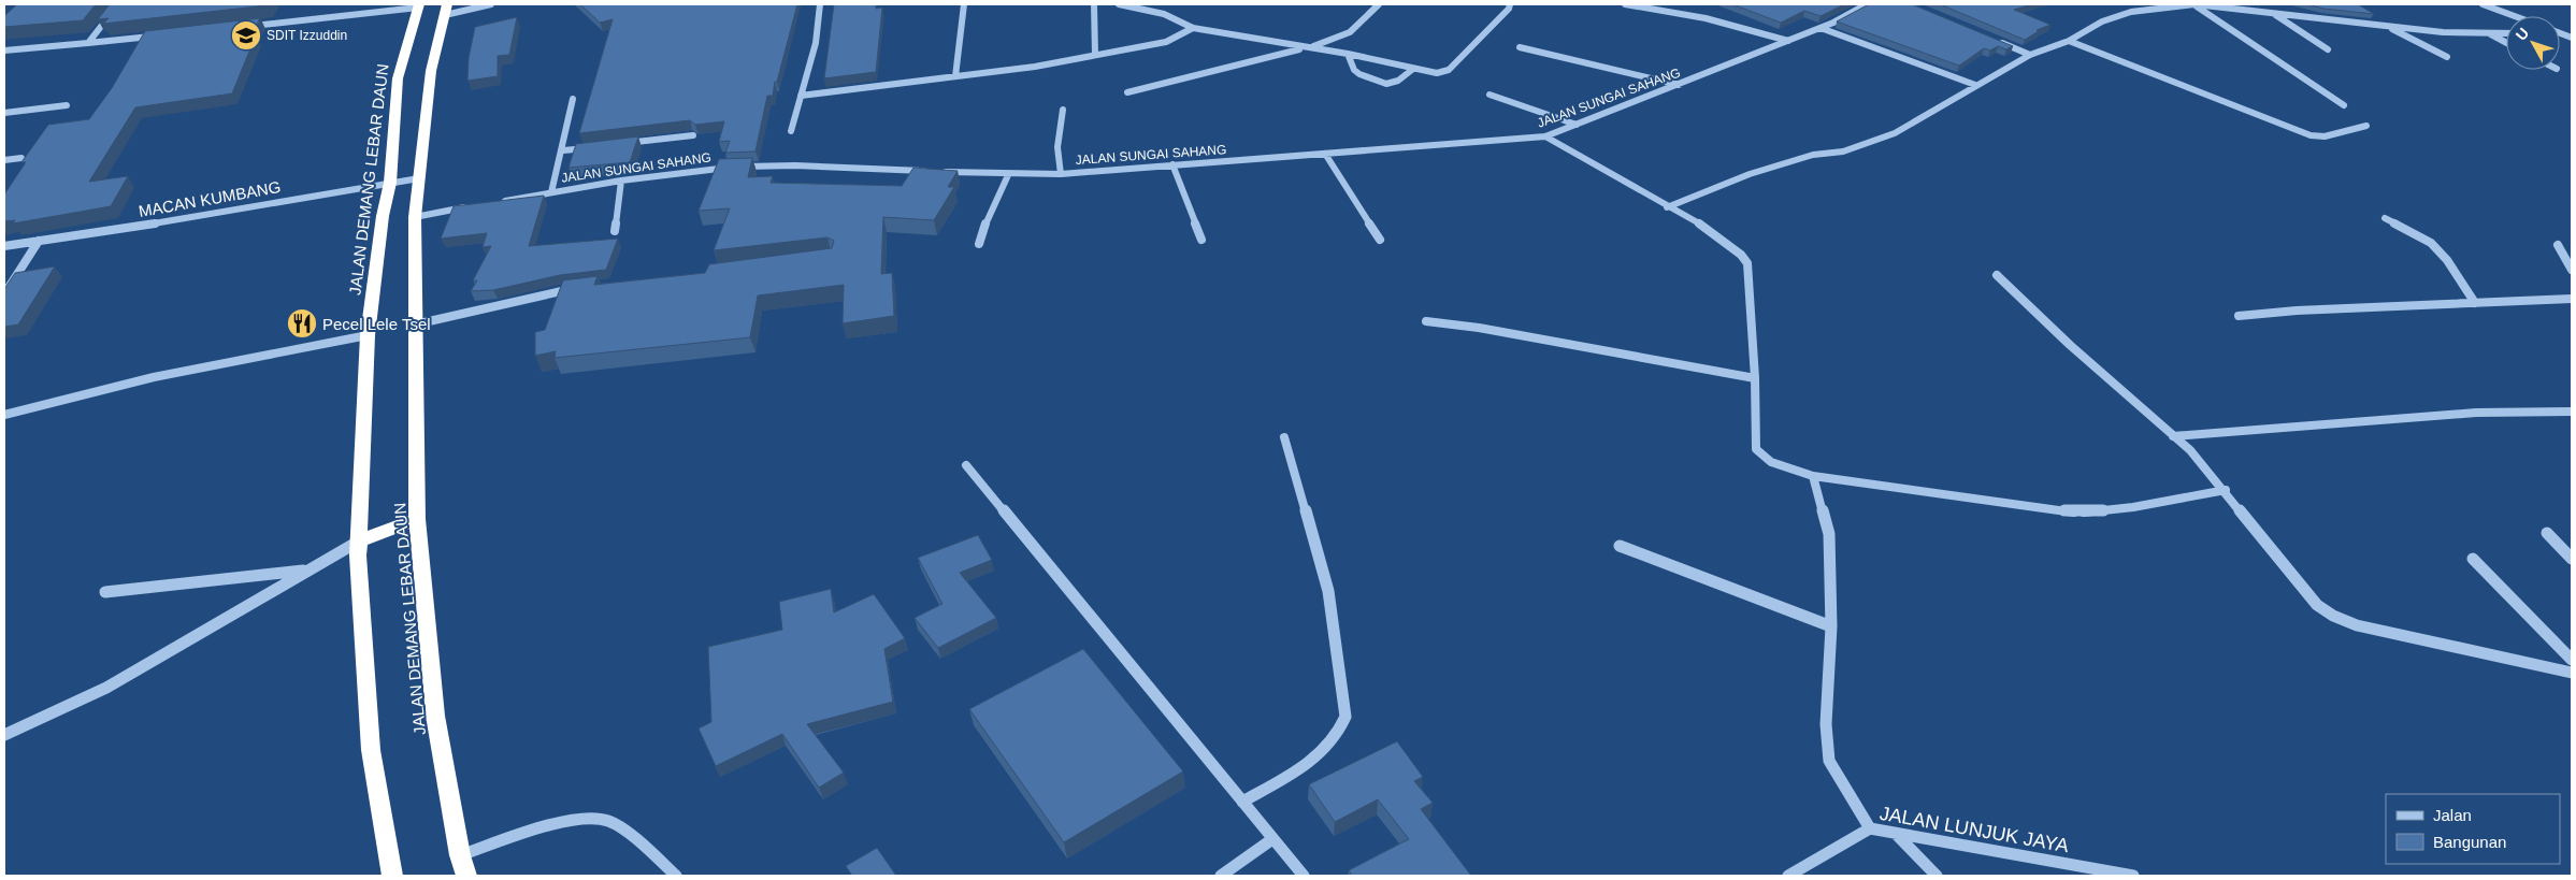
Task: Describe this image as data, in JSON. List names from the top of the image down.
{
  "streets": {
    "highway": ["JALAN DEMANG LEBAR DAUN"],
    "street": ["JALAN SUNGAI SAHANG", "MACAN KUMBANG", "JALAN LUNJUK JAYA"]
  },
  "crossings": [
    ["JALAN DEMANG LEBAR DAUN", "MACAN KUMBANG"]
  ],
  "places": {
    "school or university": ["SDIT Izzuddin"],
    "restaurant": ["Pecel Lele Tsel"]
  },
  "legend": ["Jalan", "Bangunan"],
  "north": "top left"
}
